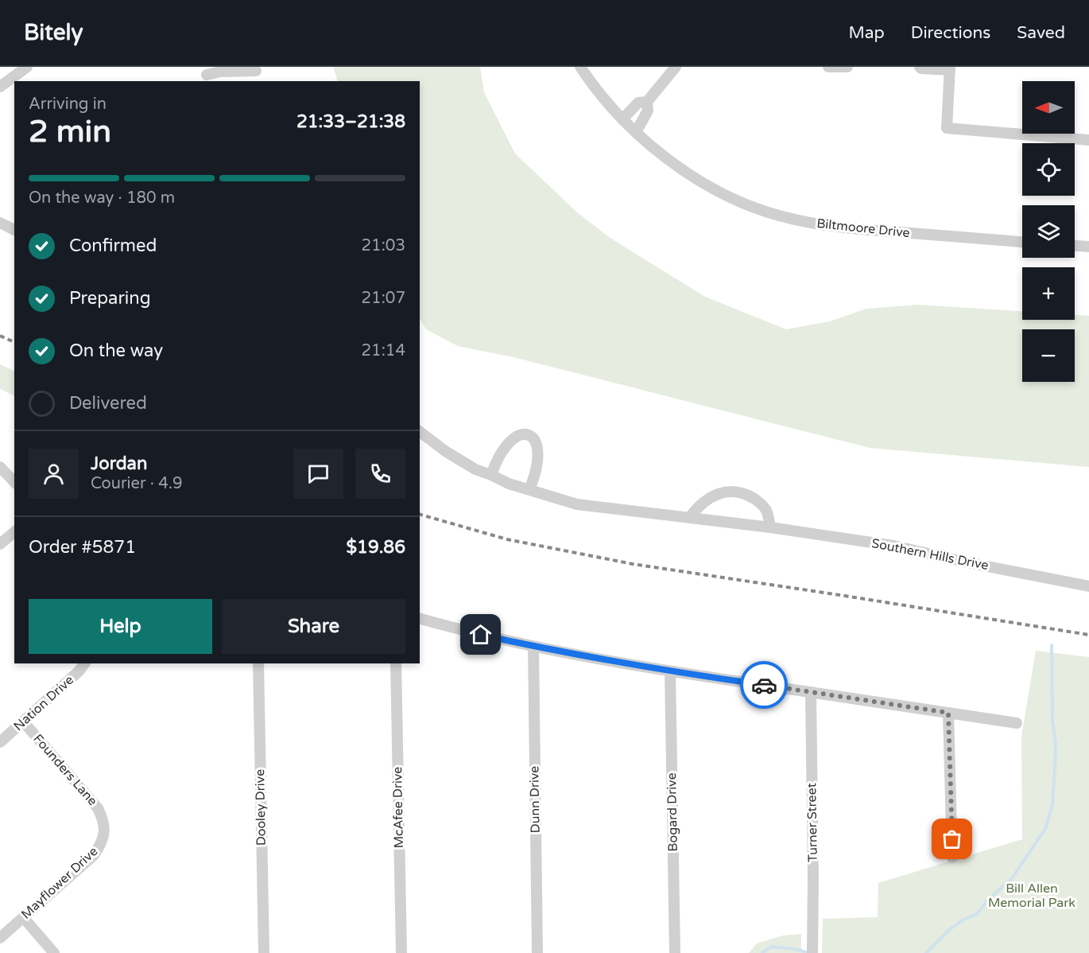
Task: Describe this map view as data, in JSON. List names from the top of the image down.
{
  "streets": {
    "street": [
      "Biltmoore Drive",
      "Southern Hills Drive",
      "Nation Drive",
      "Founders Lane",
      "Dunn Drive",
      "Dooley Drive",
      "McAfee Drive",
      "Bogard Drive",
      "Turner Street",
      "Mayflower Drive"
    ]
  },
  "crossings": [
    ["Nation Drive", "Founders Lane"],
    ["Founders Lane", "Mayflower Drive"]
  ],
  "parks": ["Bill Allen Memorial Park"],
  "north": "left",
  "page": {
    "header": "Bitely",
    "nav": ["Map", "Directions", "Saved"],
    "map_buttons": ["+", "−"],
    "heading": ["2 min", "Arriving in", "21:33–21:38"],
    "panel": [
      "Jordan",
      "Courier · 4.9",
      "Order #5871",
      "$19.86"
    ],
    "bar": "On the way · 180 m",
    "list": [
      ["Confirmed", "21:03"],
      ["Preparing", "21:07"],
      ["On the way", "21:14"],
      "Delivered"
    ],
    "buttons": ["Help", "Share"]
  }
}
